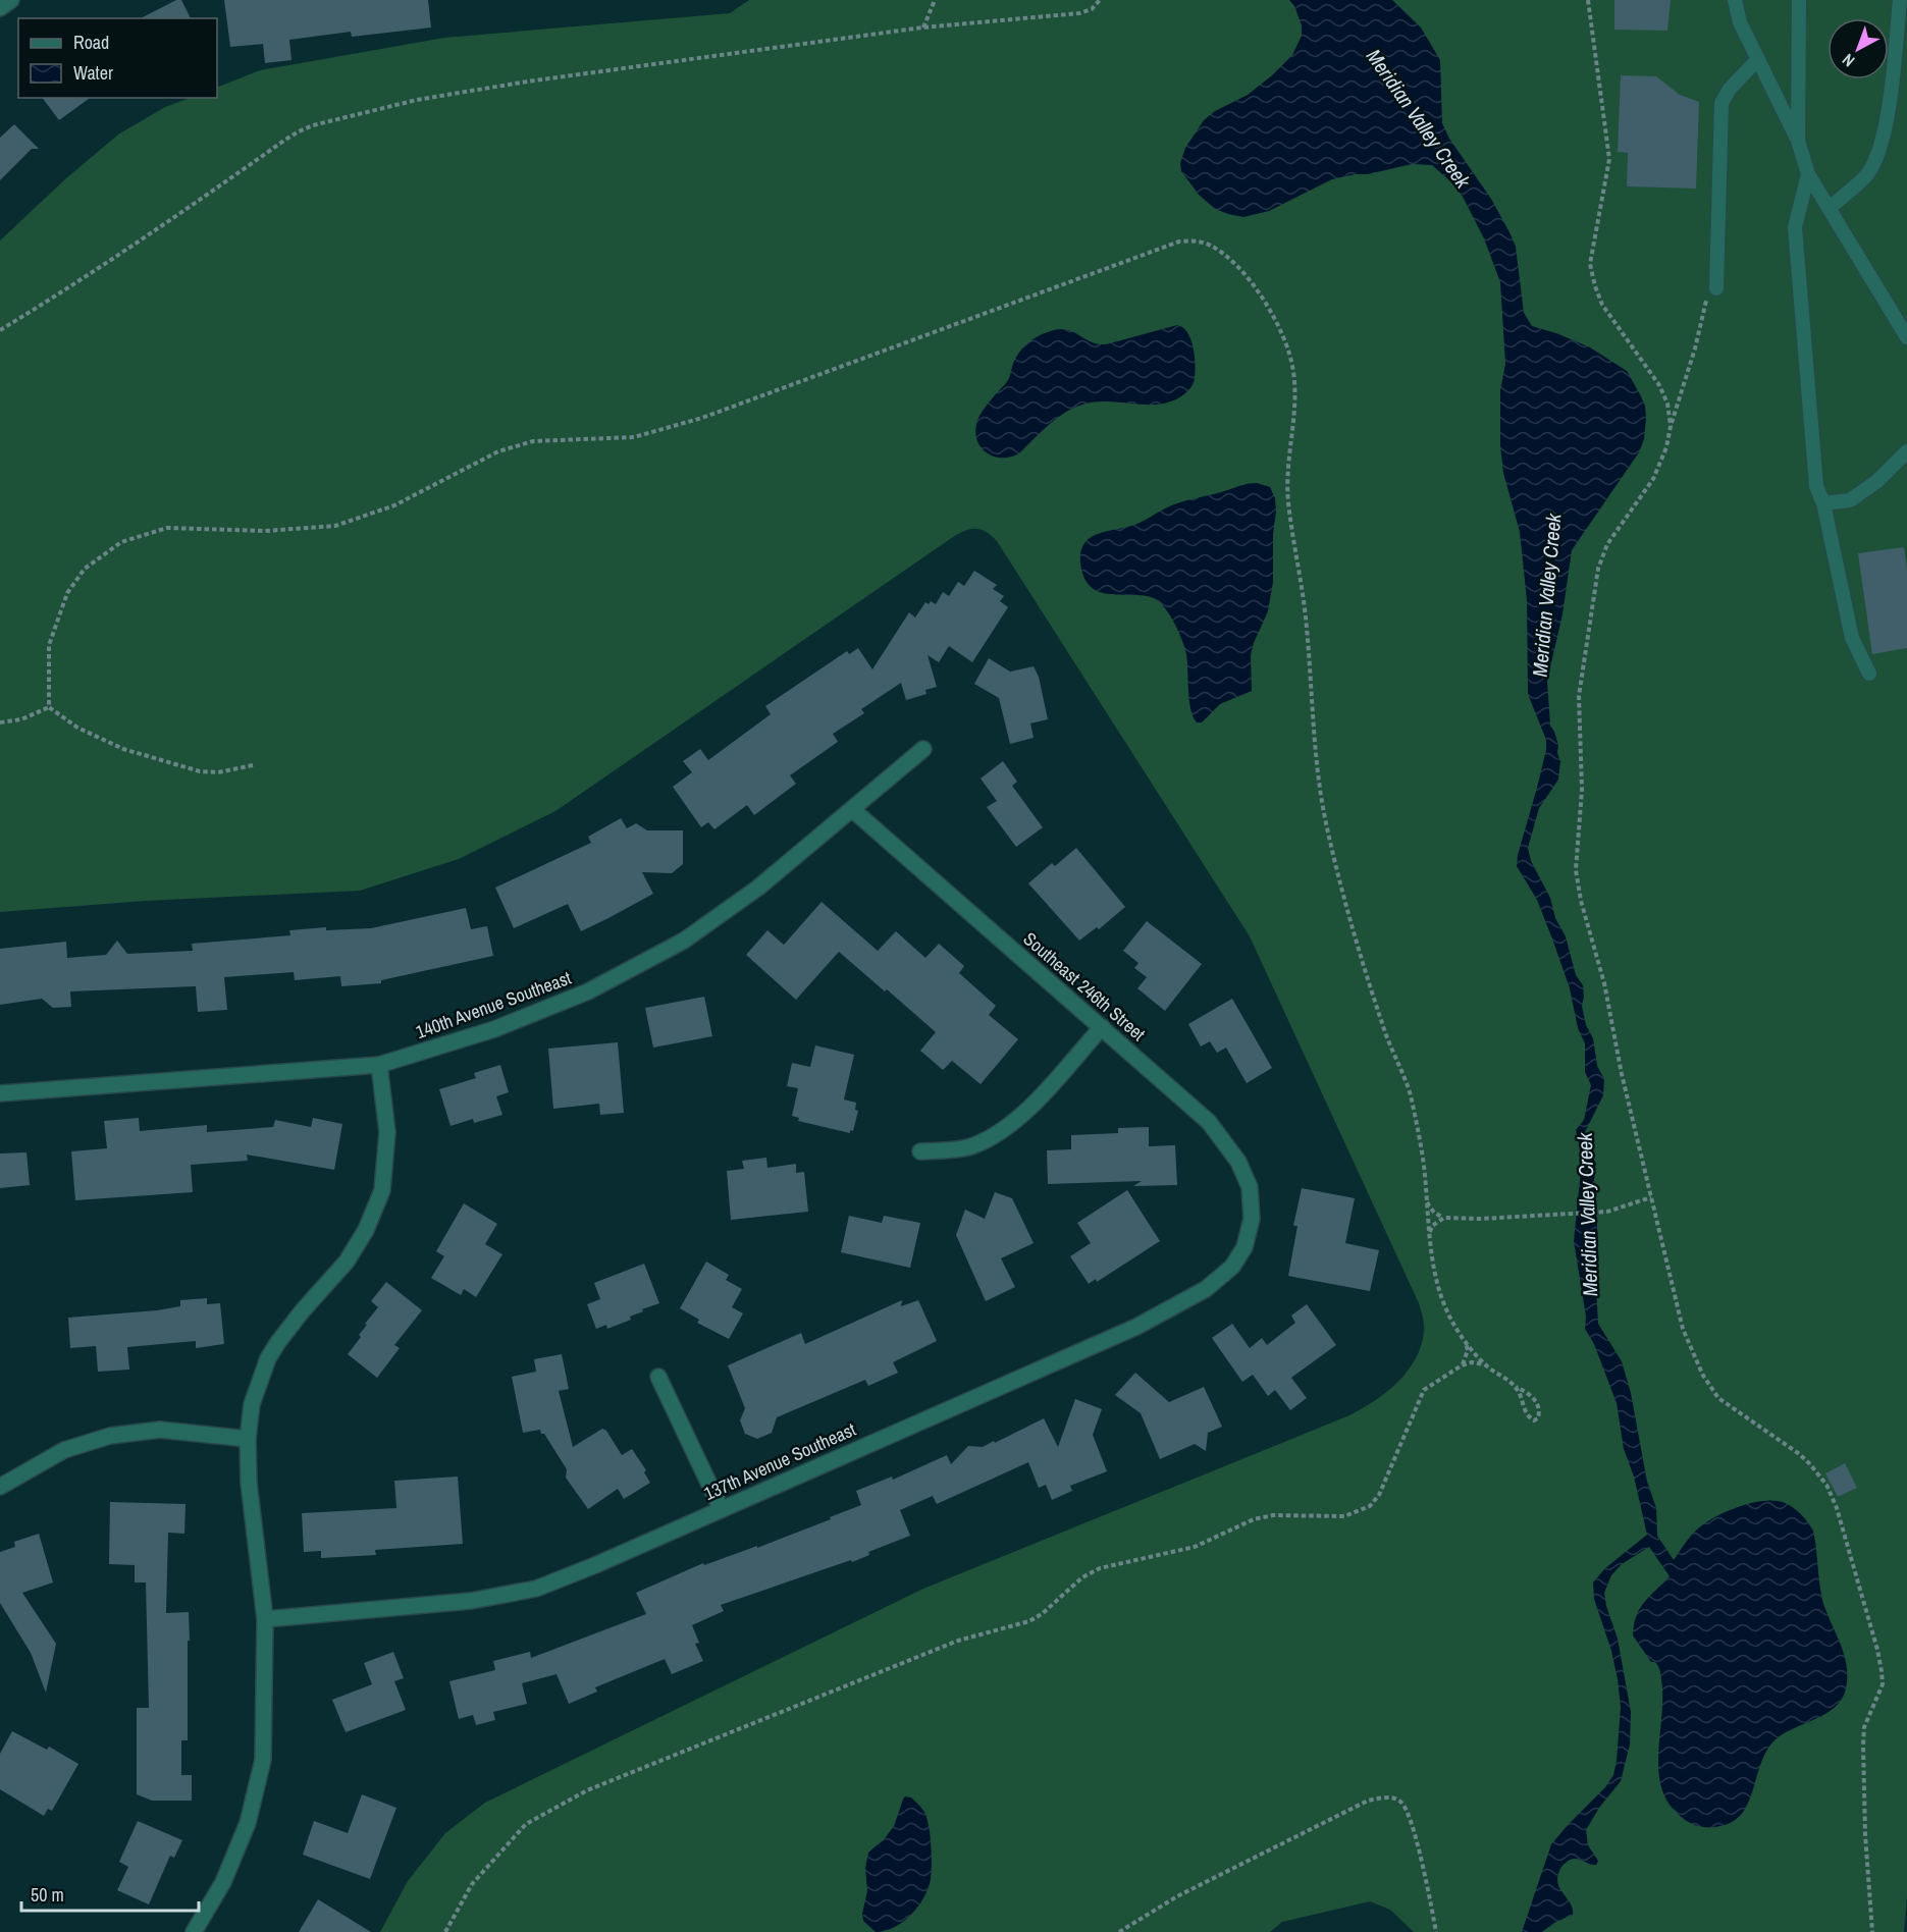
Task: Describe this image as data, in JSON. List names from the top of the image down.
{
  "streets": {
    "street": ["Southeast 246th Street", "140th Avenue Southeast", "137th Avenue Southeast"]
  },
  "crossings": [
    ["Southeast 246th Street", "140th Avenue Southeast"],
    ["Southeast 246th Street", "137th Avenue Southeast"]
  ],
  "water": ["Meridian Valley Creek"],
  "legend": ["Road", "Water"],
  "scale_bar": "50 m",
  "north": "bottom left"
}
